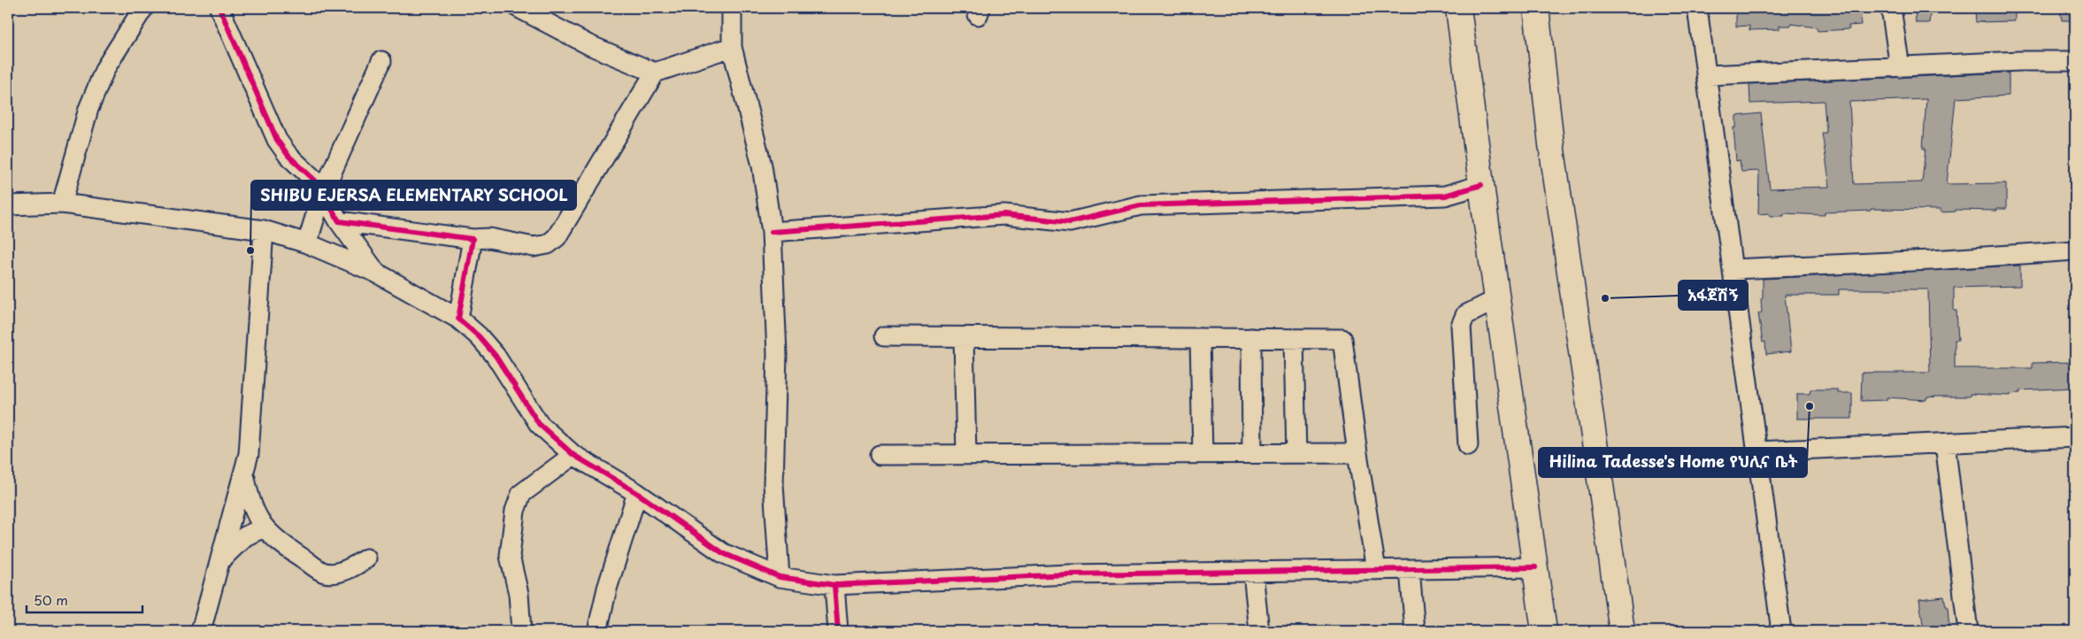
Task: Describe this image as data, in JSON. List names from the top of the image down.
{
  "places": ["SHIBU EJERSA ELEMENTARY SCHOOL", "አፋጀሽኝ", "Hilina Tadesse's Home የህሊና ቤት"],
  "scale_bar": "50 m"
}
